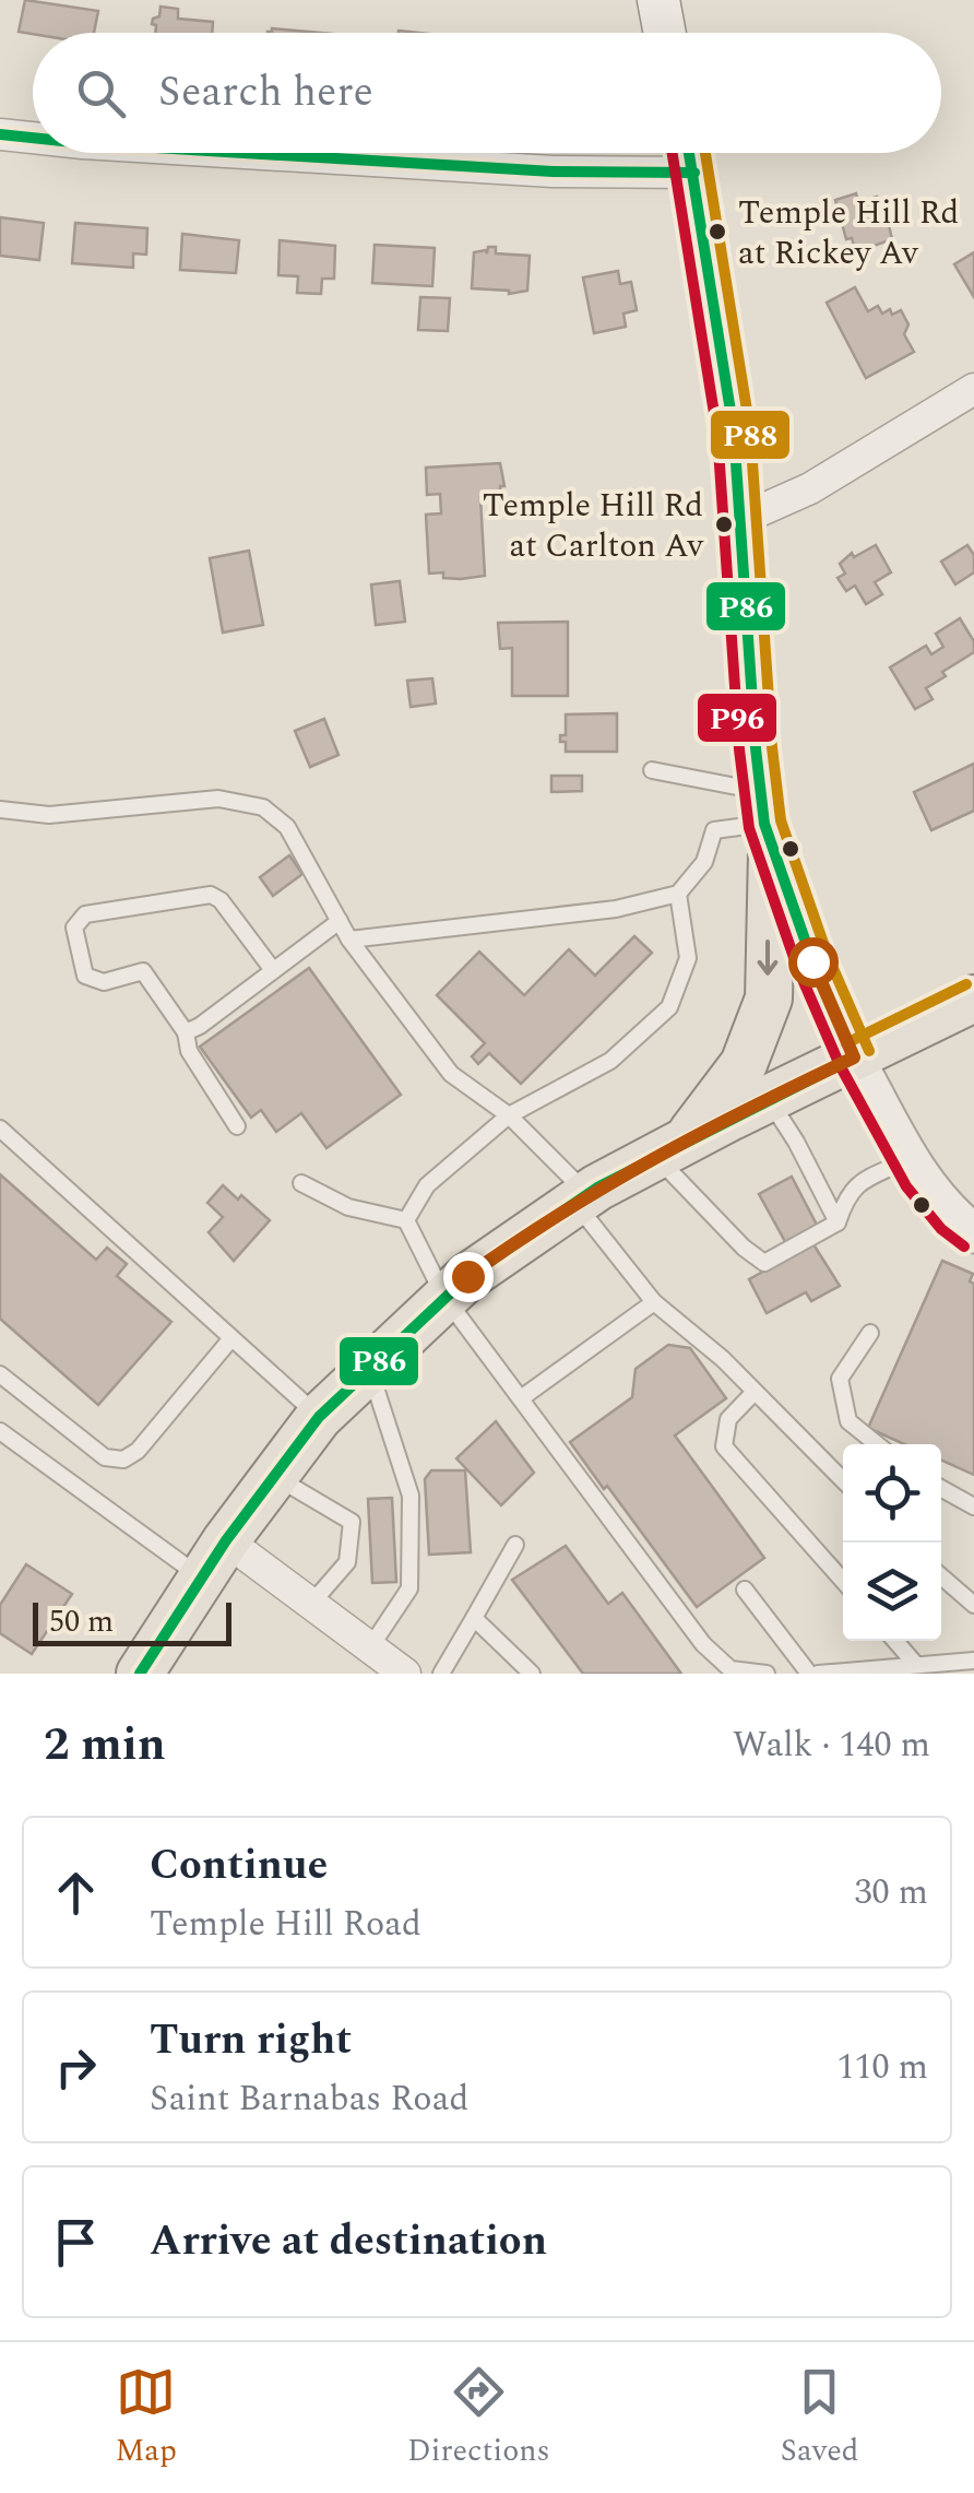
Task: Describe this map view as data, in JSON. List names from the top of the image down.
{
  "places": ["Temple Hill Rd at Rickey Av", "Temple Hill Rd at Carlton Av"],
  "lines": ["transit line P86", "transit line P96", "transit line P88"],
  "scale_bar": "50 m",
  "page": {
    "search": "Search here",
    "scale": "50 m",
    "heading": ["2 min", "Walk · 140 m"],
    "list": [
      ["Continue", "Temple Hill Road", "30 m"],
      ["Turn right", "Saint Barnabas Road", "110 m"],
      "Arrive at destination"
    ],
    "nav": ["Map", "Directions", "Saved"]
  }
}
